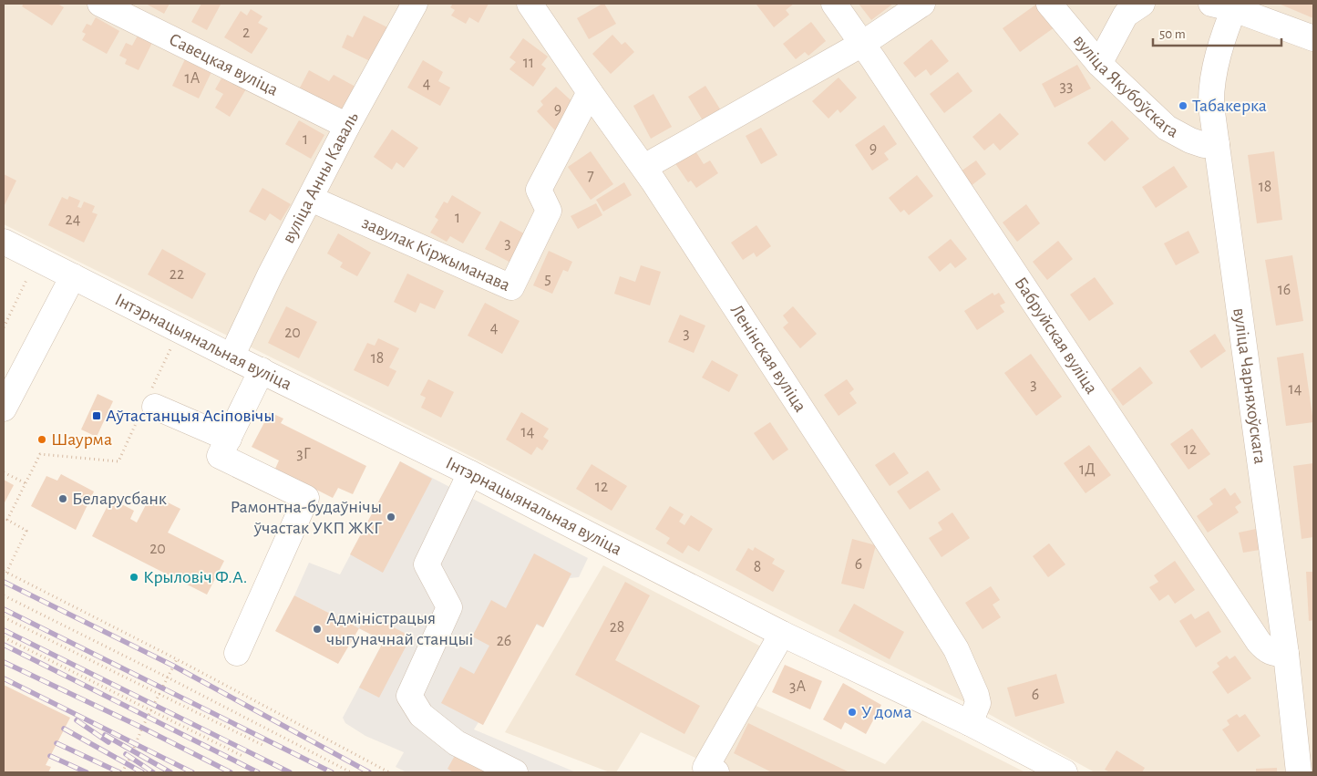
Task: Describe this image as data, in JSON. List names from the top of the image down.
{
  "streets": {
    "street": [
      "Савецкая вуліца",
      "вуліца Якубоўскага",
      "вуліца Анны Каваль",
      "завулак Кіржыманава",
      "Бабруйская вуліца",
      "Інтэрнацыянальная вуліца",
      "Ленінская вуліца",
      "вуліца Чарняхоўскага"
    ]
  },
  "crossings": [
    ["Савецкая вуліца", "вуліца Анны Каваль"],
    ["вуліца Якубоўскага", "вуліца Чарняхоўскага"],
    ["вуліца Анны Каваль", "завулак Кіржыманава"],
    ["вуліца Анны Каваль", "Інтэрнацыянальная вуліца"],
    ["завулак Кіржыманава", "Ленінская вуліца"],
    ["Бабруйская вуліца", "вуліца Чарняхоўскага"],
    ["Інтэрнацыянальная вуліца", "Ленінская вуліца"]
  ],
  "places": {
    "other": [
      "Табакерка",
      "Шаурма",
      "Беларусбанк",
      "Рамонтна-будаўнічы ўчастак УКП ЖКГ",
      "Крыловіч Ф.А.",
      "Адміністрацыя чыгуначнай станцыі",
      "У дома"
    ],
    "transit": ["Аўтастанцыя Асіповічы"]
  },
  "house_numbers": [
    "2",
    "11",
    "1А",
    "4",
    "33",
    "9",
    "1",
    "9",
    "7",
    "18",
    "1",
    "24",
    "3",
    "22",
    "5",
    "16",
    "4",
    "20",
    "3",
    "18",
    "3",
    "14",
    "14",
    "12",
    "3Г",
    "1Д",
    "12",
    "20",
    "6",
    "8",
    "28",
    "26",
    "3А",
    "6"
  ],
  "scale_bar": "50 m"
}
